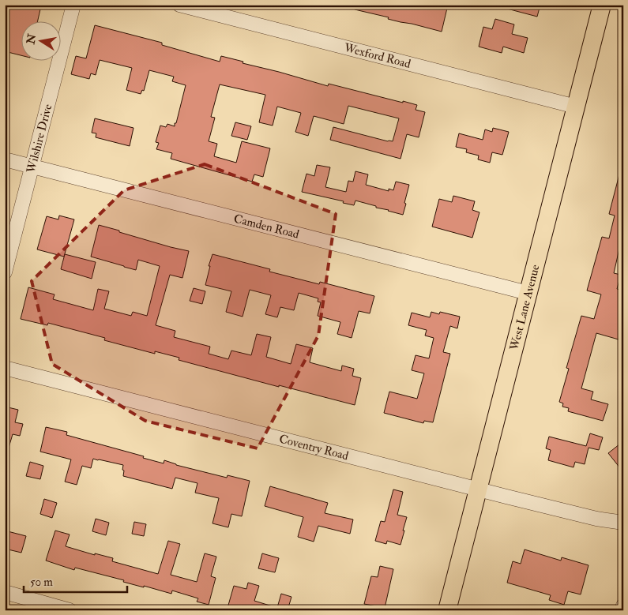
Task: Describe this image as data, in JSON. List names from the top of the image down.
{
  "streets": {
    "main road": ["West Lane Avenue"],
    "street": [
      "Wexford Road",
      "Wilshire Drive",
      "Camden Road",
      "Coventry Road"
    ]
  },
  "crossings": [
    ["Wexford Road", "West Lane Avenue"],
    ["Wilshire Drive", "Camden Road"],
    ["Camden Road", "West Lane Avenue"],
    ["West Lane Avenue", "Coventry Road"]
  ],
  "scale_bar": "50 m",
  "north": "left"
}
